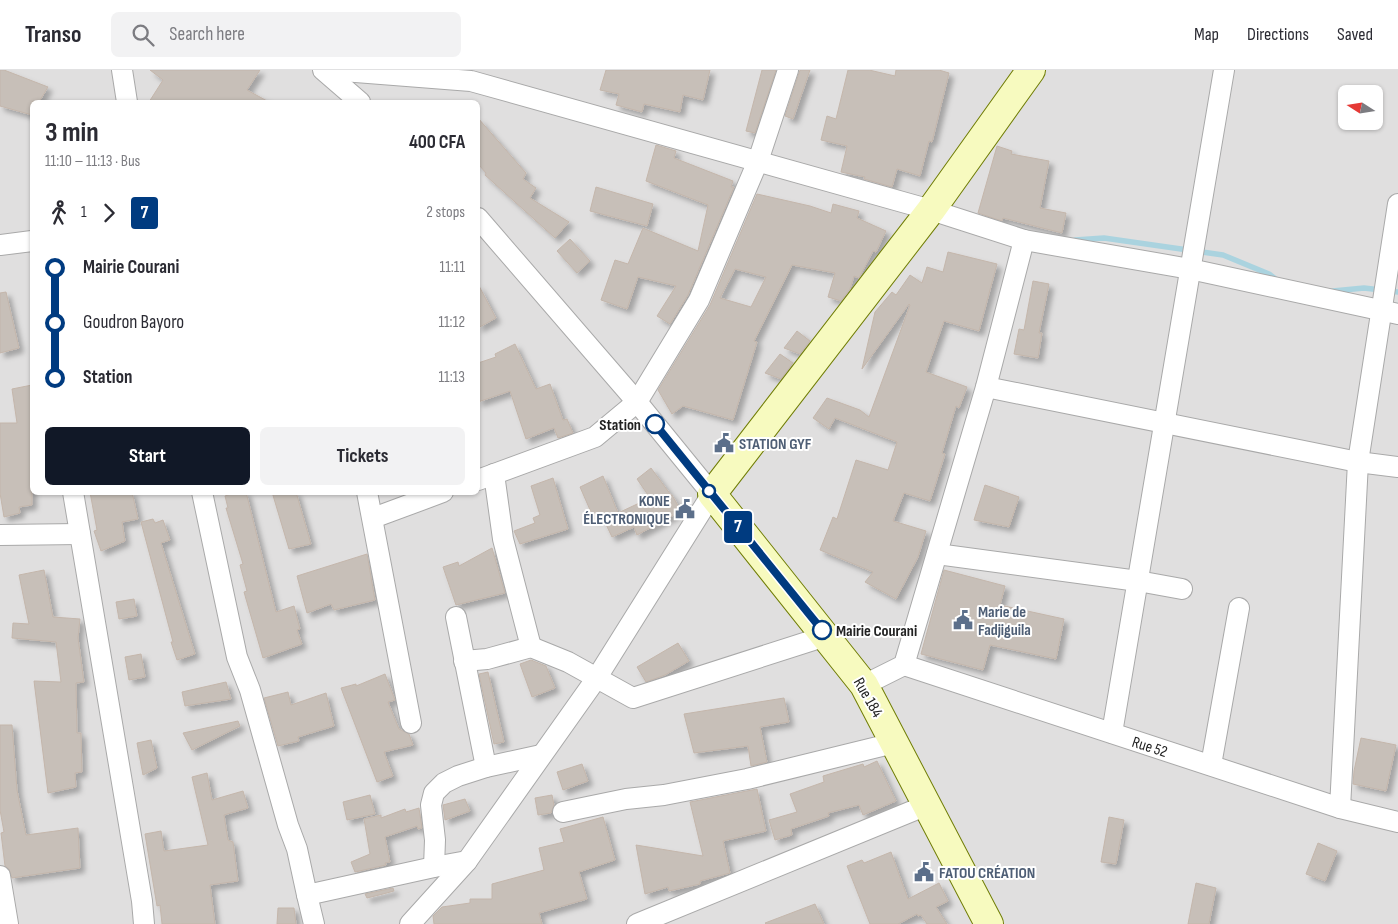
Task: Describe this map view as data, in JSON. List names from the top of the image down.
{
  "streets": {
    "street": ["Rue 184", "Rue 52"]
  },
  "places": {
    "other": ["Station", "Mairie Courani"],
    "public building": [
      "STATION GYF",
      "KONE ÉLECTRONIQUE",
      "Marie de Fadjiguila",
      "FATOU CRÉATION"
    ]
  },
  "lines": ["bus line 7"],
  "north": "left",
  "page": {
    "header": "Transo",
    "search": "Search here",
    "nav": ["Map", "Directions", "Saved"],
    "on_map": "7",
    "heading": ["3 min", "11:10 – 11:13 · Bus", "400 CFA"],
    "legs": ["1", "7", "2 stops"],
    "list": [
      {
        "name": "Mairie Courani",
        "value": "11:11"
      },
      {
        "name": "Goudron Bayoro",
        "value": "11:12"
      },
      {
        "name": "Station",
        "value": "11:13"
      }
    ],
    "buttons": ["Start", "Tickets"]
  }
}
